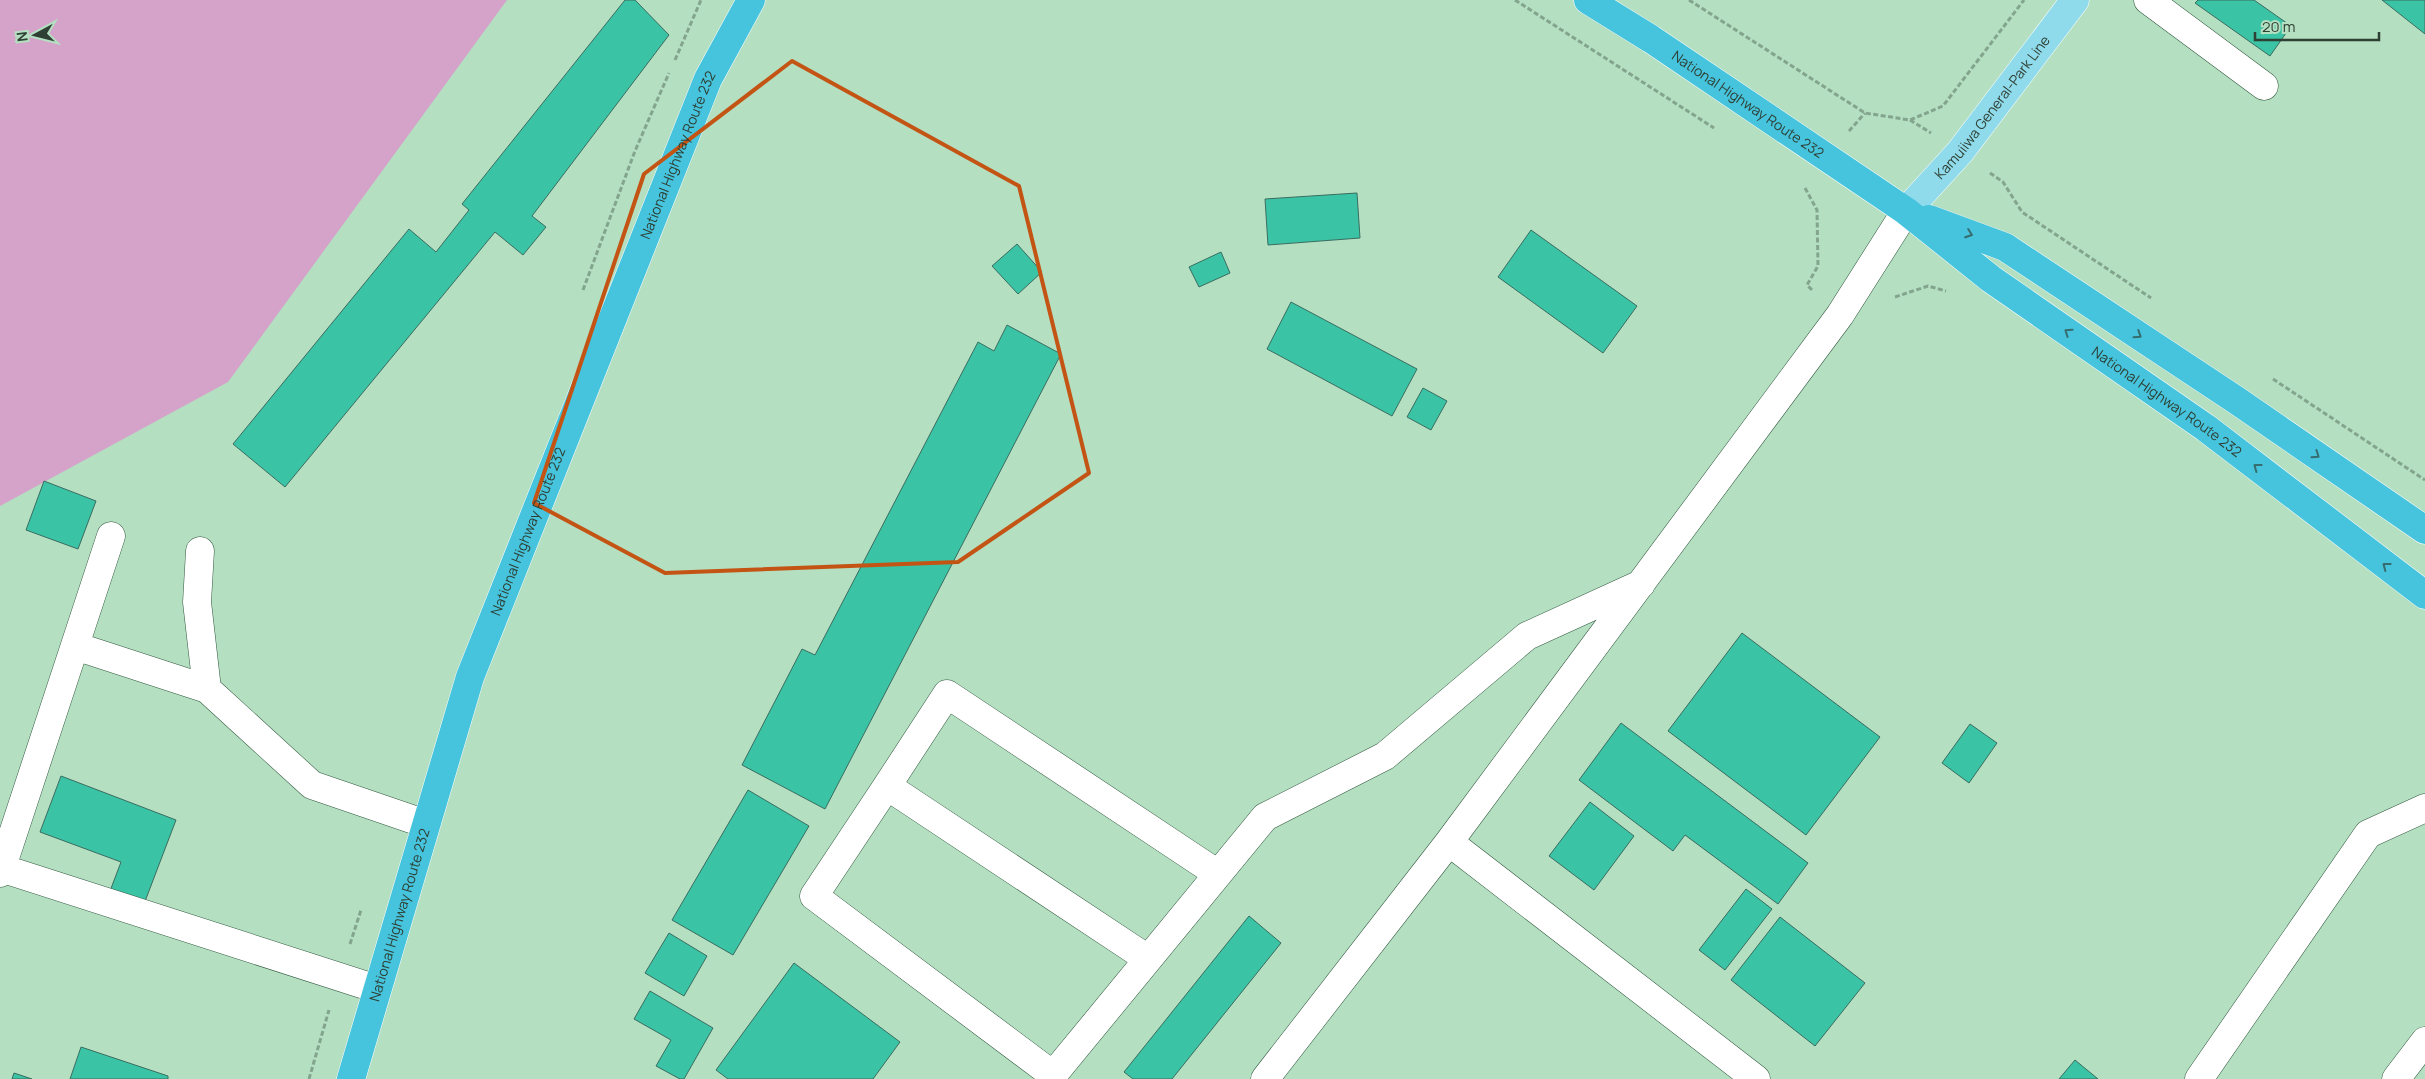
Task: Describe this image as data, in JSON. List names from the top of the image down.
{
  "streets": {
    "highway": ["National Highway Route 232"],
    "main road": ["Kamuiiwa General-Park Line"]
  },
  "crossings": [
    ["National Highway Route 232", "Kamuiiwa General-Park Line"]
  ],
  "scale_bar": "20 m",
  "north": "left"
}
